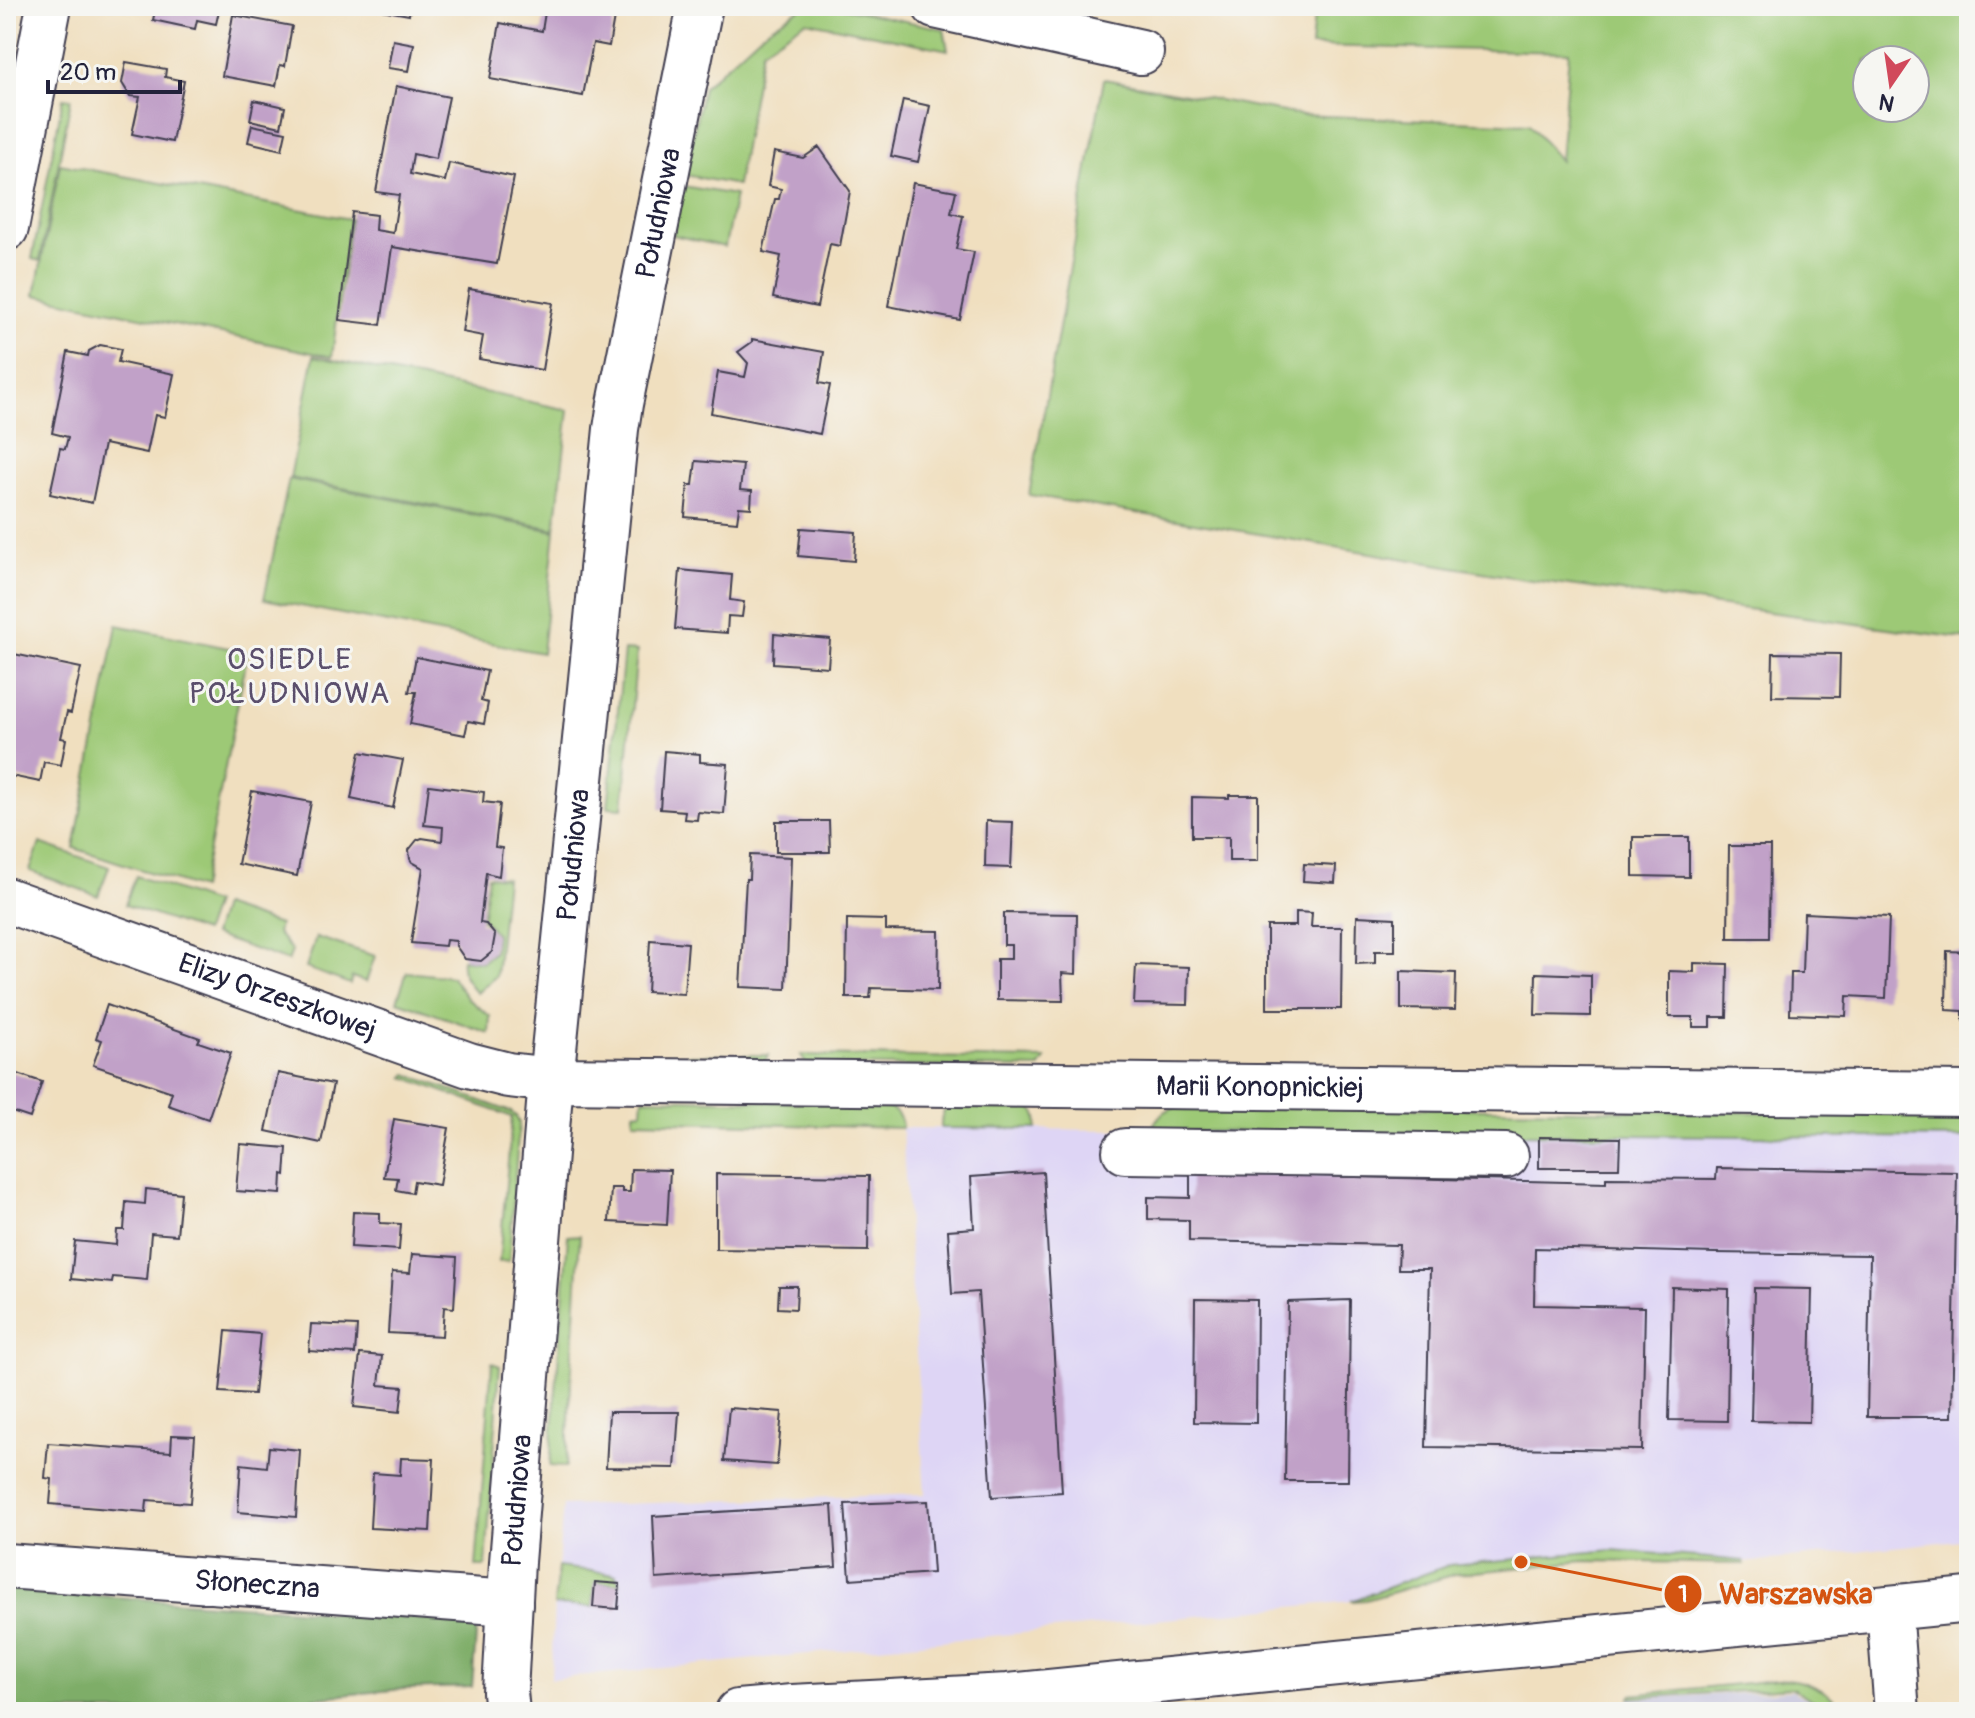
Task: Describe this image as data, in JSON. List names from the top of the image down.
{
  "streets": {
    "street": [
      "Południowa",
      "Elizy Orzeszkowej",
      "Marii Konopnickiej",
      "Słoneczna"
    ]
  },
  "crossings": [
    ["Południowa", "Elizy Orzeszkowej"],
    ["Południowa", "Marii Konopnickiej"],
    ["Południowa", "Słoneczna"],
    ["Elizy Orzeszkowej", "Marii Konopnickiej"]
  ],
  "districts": ["OSIEDLE POŁUDNIOWA"],
  "places": ["Warszawska"],
  "scale_bar": "20 m",
  "north": "bottom"
}
